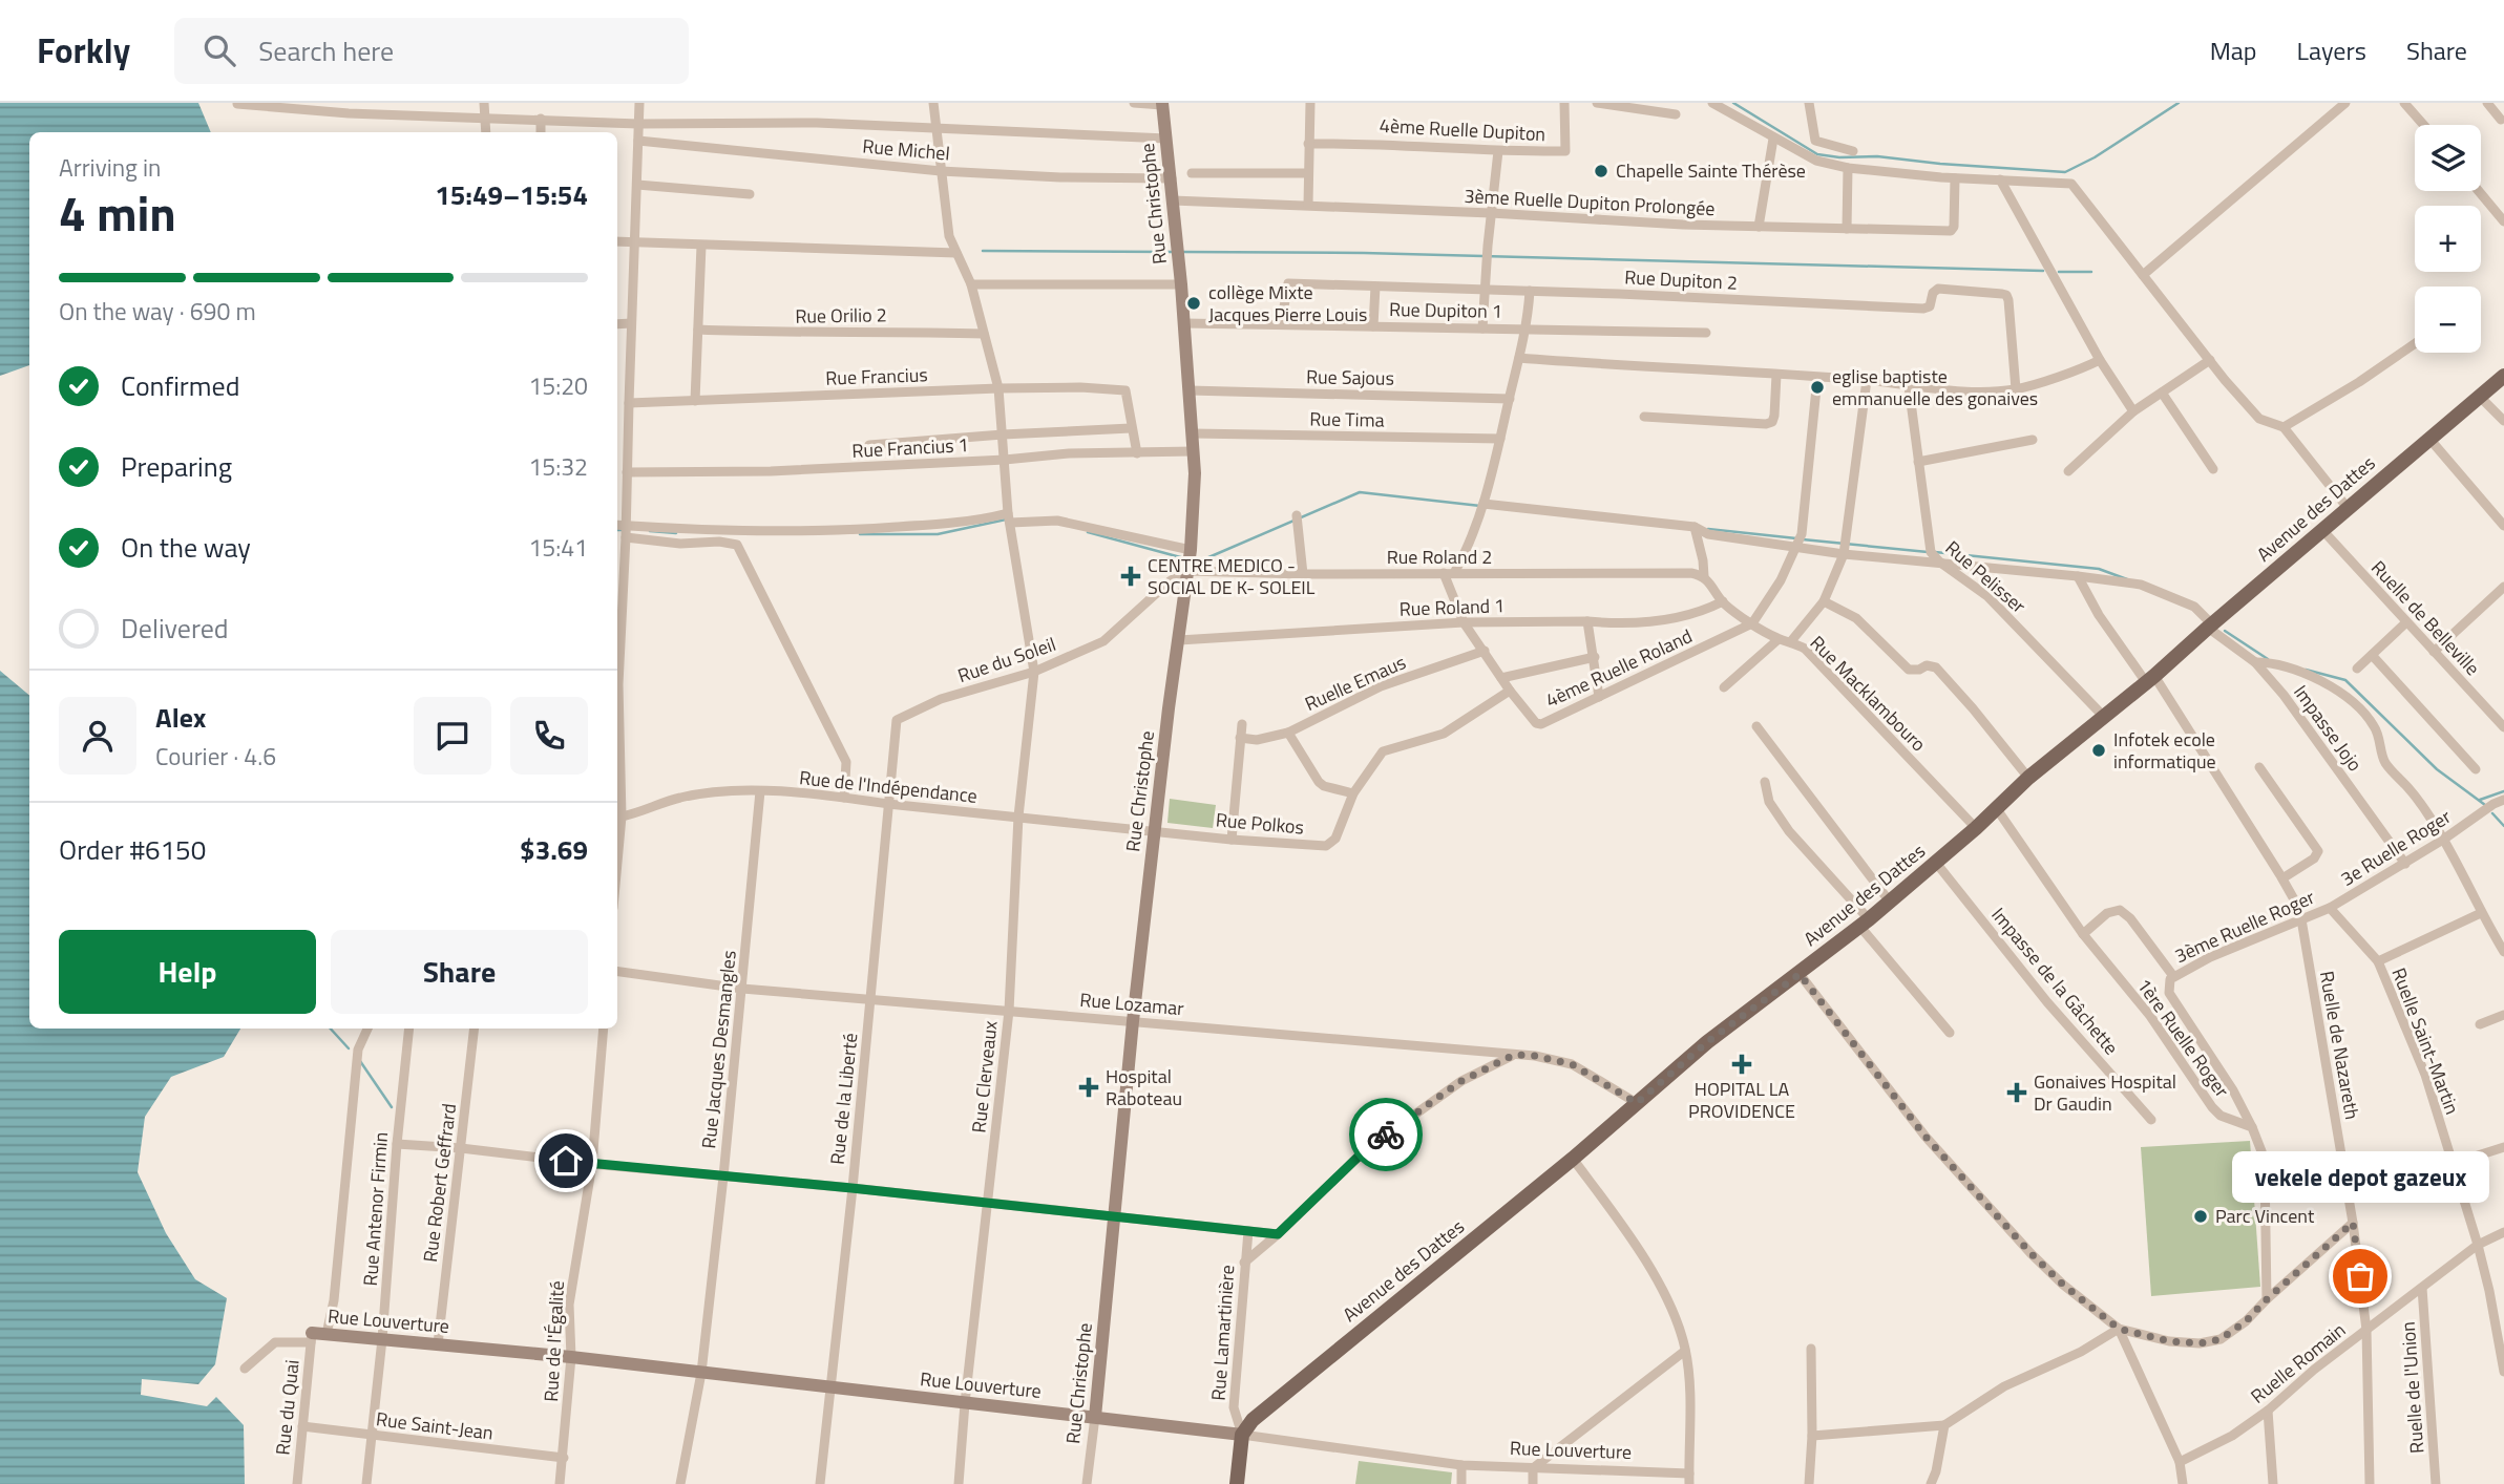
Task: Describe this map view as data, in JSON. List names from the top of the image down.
{
  "streets": {
    "main road": ["Avenue des Dattes"],
    "street": [
      "4ème Ruelle Dupiton",
      "Rue Michel",
      "3ème Ruelle Dupiton Prolongée",
      "Rue Christophe",
      "Rue Dupiton 2",
      "Rue Dupiton 1",
      "Rue Orilio 2",
      "Rue Francius",
      "Rue Sajous",
      "Rue Tima",
      "Rue Francius 1",
      "Rue Roland 2",
      "Rue Pelisser",
      "Rue Roland 1",
      "Ruelle de Belleville",
      "Rue du Soleil",
      "4ème Ruelle Roland",
      "Ruelle Emaus",
      "Rue Macklambouro",
      "Impasse Jojo",
      "Rue de l'Indépendance",
      "Rue Polkos",
      "3e Ruelle Roger",
      "3ème Ruelle Roger",
      "Impasse de la Gâchette",
      "Rue Lozamar",
      "1ère Ruelle Roger",
      "Ruelle Saint-Martin",
      "Ruelle de Nazareth",
      "Rue Jacques Desmangles",
      "Rue Clerveaux",
      "Rue de la Liberté",
      "Rue Robert Geffrard",
      "Rue Antenor Firmin",
      "Rue Louverture",
      "Rue Lamartinière",
      "Rue de l'Égalité",
      "Ruelle Romain",
      "Ruelle de l'Union",
      "Rue du Quai",
      "Rue Saint-Jean"
    ]
  },
  "crossings": [
    ["Rue Michel", "Rue Christophe"],
    ["Rue Michel", "Rue Clerveaux"],
    ["3ème Ruelle Dupiton Prolongée", "Rue Christophe"],
    ["Rue Christophe", "Rue Dupiton 1"],
    ["Rue Christophe", "Rue Sajous"],
    ["Rue Christophe", "Rue Tima"],
    ["Rue Christophe", "Rue Francius 1"],
    ["Rue Christophe", "Rue Roland 2"],
    ["Rue Christophe", "Rue Roland 1"],
    ["Rue Christophe", "Rue du Soleil"],
    ["Rue Christophe", "Rue de l'Indépendance"],
    ["Rue Christophe", "Rue Polkos"],
    ["Rue Christophe", "Rue Lozamar"],
    ["Rue Christophe", "Rue Louverture"],
    ["Rue Dupiton 2", "Rue Dupiton 1"],
    ["Rue Orilio 2", "Rue Clerveaux"],
    ["Rue Francius", "Rue Clerveaux"],
    ["Rue Francius 1", "Rue Clerveaux"],
    ["Avenue des Dattes", "Rue Pelisser"],
    ["Avenue des Dattes", "Ruelle de Belleville"],
    ["Avenue des Dattes", "Rue Macklambouro"],
    ["Avenue des Dattes", "Impasse Jojo"],
    ["Avenue des Dattes", "Impasse de la Gâchette"],
    ["Avenue des Dattes", "Rue Lozamar"],
    ["Avenue des Dattes", "1ère Ruelle Roger"],
    ["Avenue des Dattes", "Ruelle de Nazareth"],
    ["Avenue des Dattes", "Rue Louverture"],
    ["Avenue des Dattes", "Rue Lamartinière"],
    ["Rue Roland 2", "Rue du Soleil"],
    ["Rue Roland 2", "Rue Macklambouro"],
    ["Rue Pelisser", "Impasse Jojo"],
    ["Rue Roland 1", "Rue Macklambouro"],
    ["Rue du Soleil", "Rue de l'Indépendance"],
    ["Rue du Soleil", "Rue Clerveaux"],
    ["Rue du Soleil", "Rue de la Liberté"],
    ["4ème Ruelle Roland", "Rue Macklambouro"],
    ["4ème Ruelle Roland", "Rue Polkos"],
    ["Impasse Jojo", "3e Ruelle Roger"],
    ["Impasse Jojo", "Ruelle de Nazareth"],
    ["Rue de l'Indépendance", "Rue Polkos"],
    ["Rue de l'Indépendance", "Rue Jacques Desmangles"],
    ["Rue de l'Indépendance", "Rue Clerveaux"],
    ["Rue de l'Indépendance", "Rue de la Liberté"],
    ["3e Ruelle Roger", "3ème Ruelle Roger"],
    ["3e Ruelle Roger", "Ruelle Saint-Martin"],
    ["3ème Ruelle Roger", "1ère Ruelle Roger"],
    ["3ème Ruelle Roger", "Ruelle Saint-Martin"],
    ["3ème Ruelle Roger", "Ruelle de Nazareth"],
    ["Rue Lozamar", "Rue Jacques Desmangles"],
    ["Rue Lozamar", "Rue Clerveaux"],
    ["Rue Lozamar", "Rue de la Liberté"],
    ["Ruelle Saint-Martin", "Ruelle Romain"],
    ["Ruelle de Nazareth", "Ruelle Romain"],
    ["Rue Jacques Desmangles", "Rue Louverture"],
    ["Rue Clerveaux", "Rue Louverture"],
    ["Rue de la Liberté", "Rue Louverture"],
    ["Rue Robert Geffrard", "Rue Louverture"],
    ["Rue Antenor Firmin", "Rue Louverture"],
    ["Rue Antenor Firmin", "Rue Saint-Jean"],
    ["Rue Louverture", "Rue Lamartinière"],
    ["Rue Louverture", "Rue de l'Égalité"],
    ["Rue Louverture", "Rue du Quai"],
    ["Rue de l'Égalité", "Rue Saint-Jean"],
    ["Ruelle Romain", "Ruelle de l'Union"],
    ["Rue du Quai", "Rue Saint-Jean"]
  ],
  "places": {
    "other": [
      "Chapelle Sainte Thérèse",
      "collège Mixte Jacques Pierre Louis",
      "eglise baptiste emmanuelle des gonaives",
      "Infotek ecole informatique",
      "Parc Vincent",
      "vekele depot gazeux"
    ],
    "health": [
      "CENTRE MEDICO - SOCIAL DE K- SOLEIL",
      "HOPITAL LA PROVIDENCE",
      "Hospital Raboteau",
      "Gonaives Hospital Dr Gaudin"
    ]
  },
  "page": {
    "header": "Forkly",
    "search": "Search here",
    "nav": ["Map", "Layers", "Share"],
    "map_buttons": ["+", "−"],
    "heading": ["4 min", "Arriving in", "15:49–15:54"],
    "panel": [
      "Alex",
      "Courier · 4.6",
      "Order #6150",
      "$3.69"
    ],
    "bar": "On the way · 690 m",
    "list": [
      ["Confirmed", "15:20"],
      ["Preparing", "15:32"],
      ["On the way", "15:41"],
      "Delivered"
    ],
    "buttons": ["Help", "Share"],
    "bubble": "vekele depot gazeux"
  }
}
